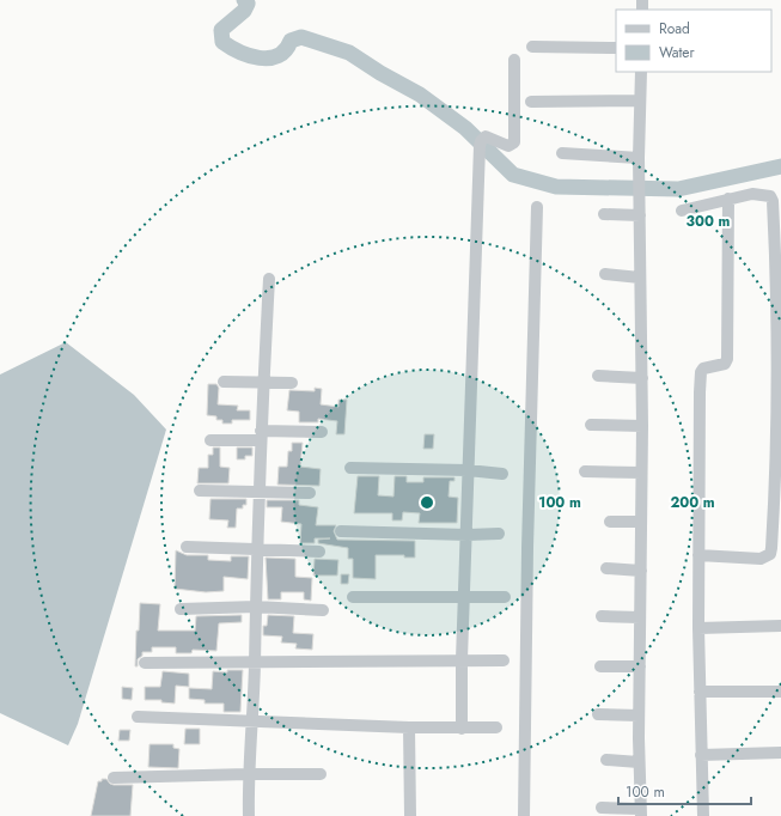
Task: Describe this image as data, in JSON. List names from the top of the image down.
{
  "legend": ["Road", "Water"],
  "scale_bar": "100 m",
  "rings": ["300 m", "100 m", "200 m"]
}
